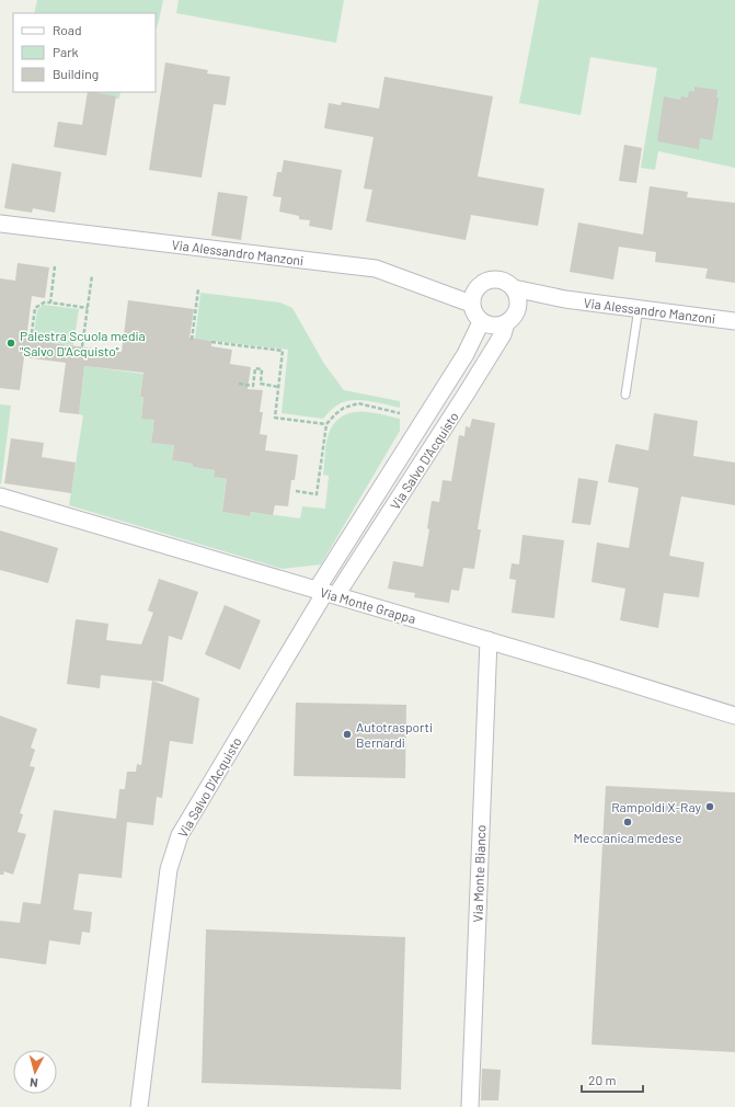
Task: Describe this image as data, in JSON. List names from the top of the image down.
{
  "streets": {
    "street": [
      "Via Alessandro Manzoni",
      "Via Salvo D'Acquisto",
      "Via Monte Grappa",
      "Via Monte Bianco"
    ]
  },
  "crossings": [
    ["Via Alessandro Manzoni", "Via Salvo D'Acquisto"],
    ["Via Salvo D'Acquisto", "Via Monte Grappa"],
    ["Via Monte Grappa", "Via Monte Bianco"]
  ],
  "places": [
    "Palestra Scuola media \"Salvo D'Acquisto\"",
    "Autotrasporti Bernardi",
    "Rampoldi X-Ray",
    "Meccanica medese"
  ],
  "legend": ["Road", "Park", "Building"],
  "scale_bar": "20 m",
  "north": "bottom"
}
